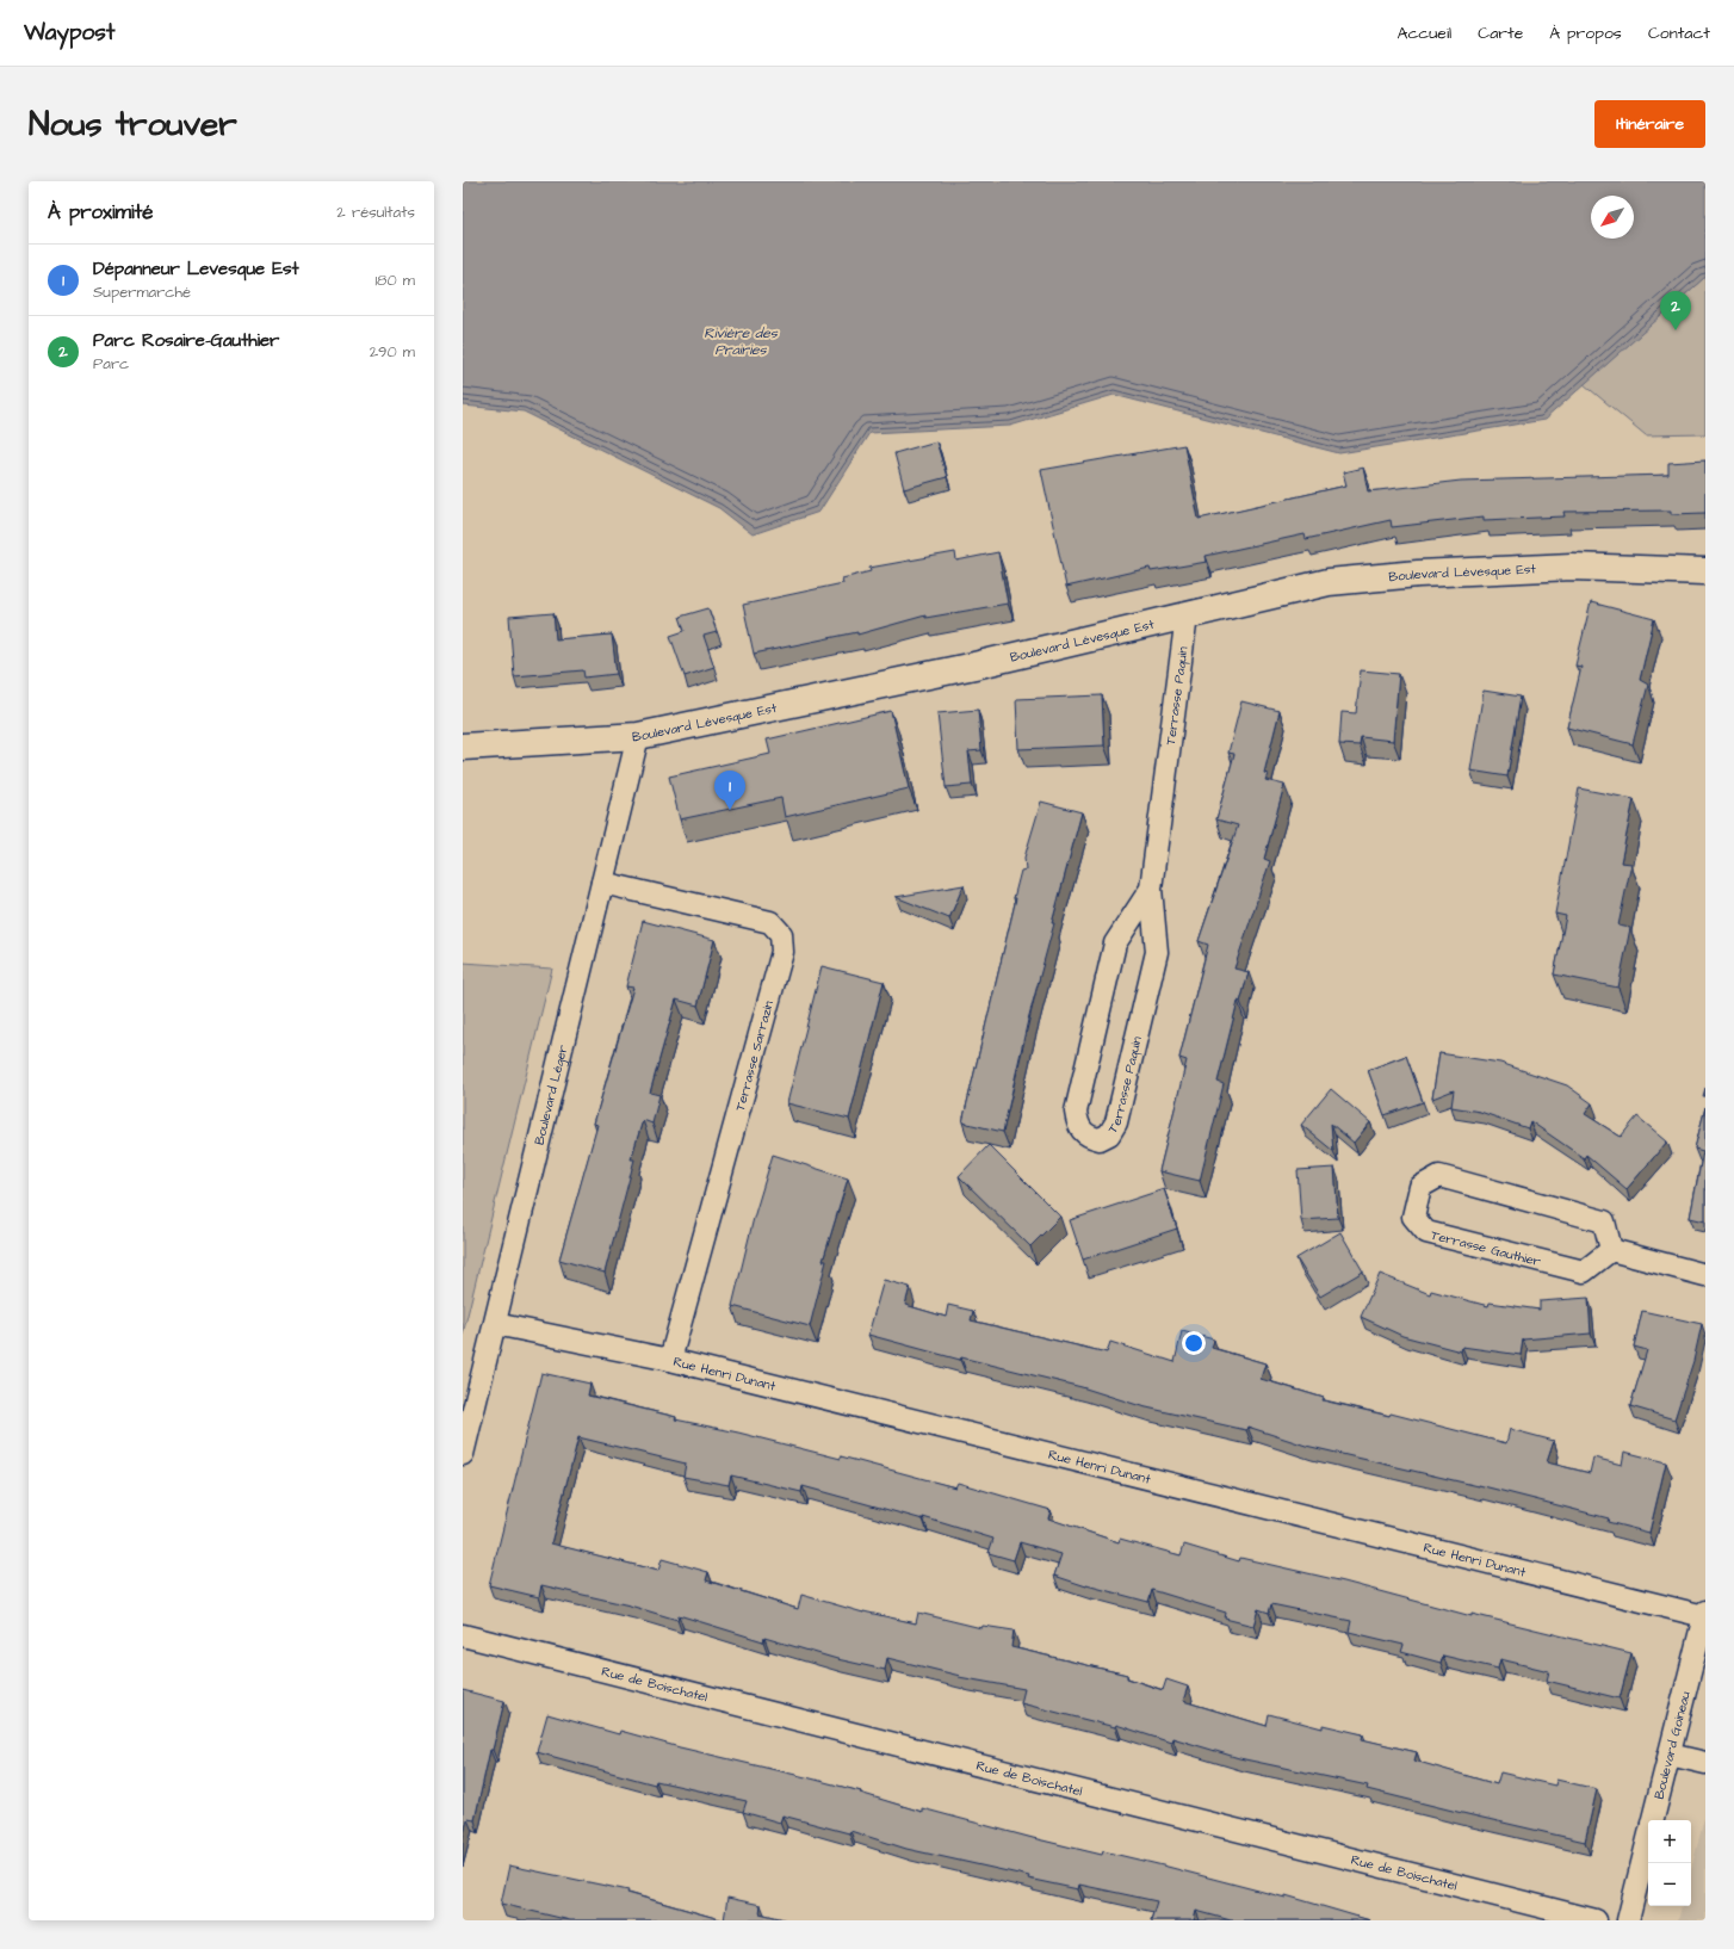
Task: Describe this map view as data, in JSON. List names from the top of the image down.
{
  "streets": {
    "street": [
      "Boulevard Lévesque Est",
      "Terrasse Paquin",
      "Terrasse Sarrazin",
      "Boulevard Léger",
      "Terrasse Gauthier",
      "Rue Henri Dunant",
      "Rue de Boischatel",
      "Boulevard Goineau"
    ]
  },
  "crossings": [
    ["Boulevard Lévesque Est", "Terrasse Paquin"],
    ["Boulevard Lévesque Est", "Boulevard Léger"],
    ["Terrasse Sarrazin", "Boulevard Léger"],
    ["Terrasse Sarrazin", "Rue Henri Dunant"],
    ["Boulevard Léger", "Rue Henri Dunant"],
    ["Rue Henri Dunant", "Boulevard Goineau"]
  ],
  "water": ["Rivière des Prairies"],
  "north": "bottom left",
  "page": {
    "header": "Waypost",
    "nav": [
      "Accueil",
      "Carte",
      "À propos",
      "Contact"
    ],
    "buttons": "Itinéraire",
    "title": "Nous trouver",
    "heading": ["À proximité", "2 résultats"],
    "list": [
      {
        "mark": "1",
        "name": "Dépanneur Levesque Est",
        "note": "Supermarché",
        "value": "180 m"
      },
      {
        "mark": "2",
        "name": "Parc Rosaire-Gauthier",
        "note": "Parc",
        "value": "290 m"
      }
    ],
    "pins": ["2", "1"],
    "map_buttons": ["+", "−"]
  }
}
